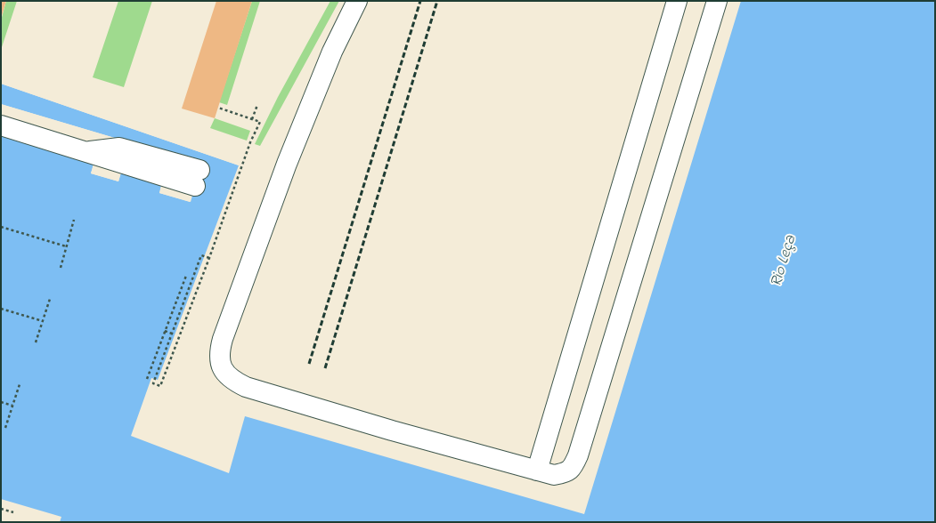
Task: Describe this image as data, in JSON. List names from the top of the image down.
{
  "water": ["Rio Leça"]
}
